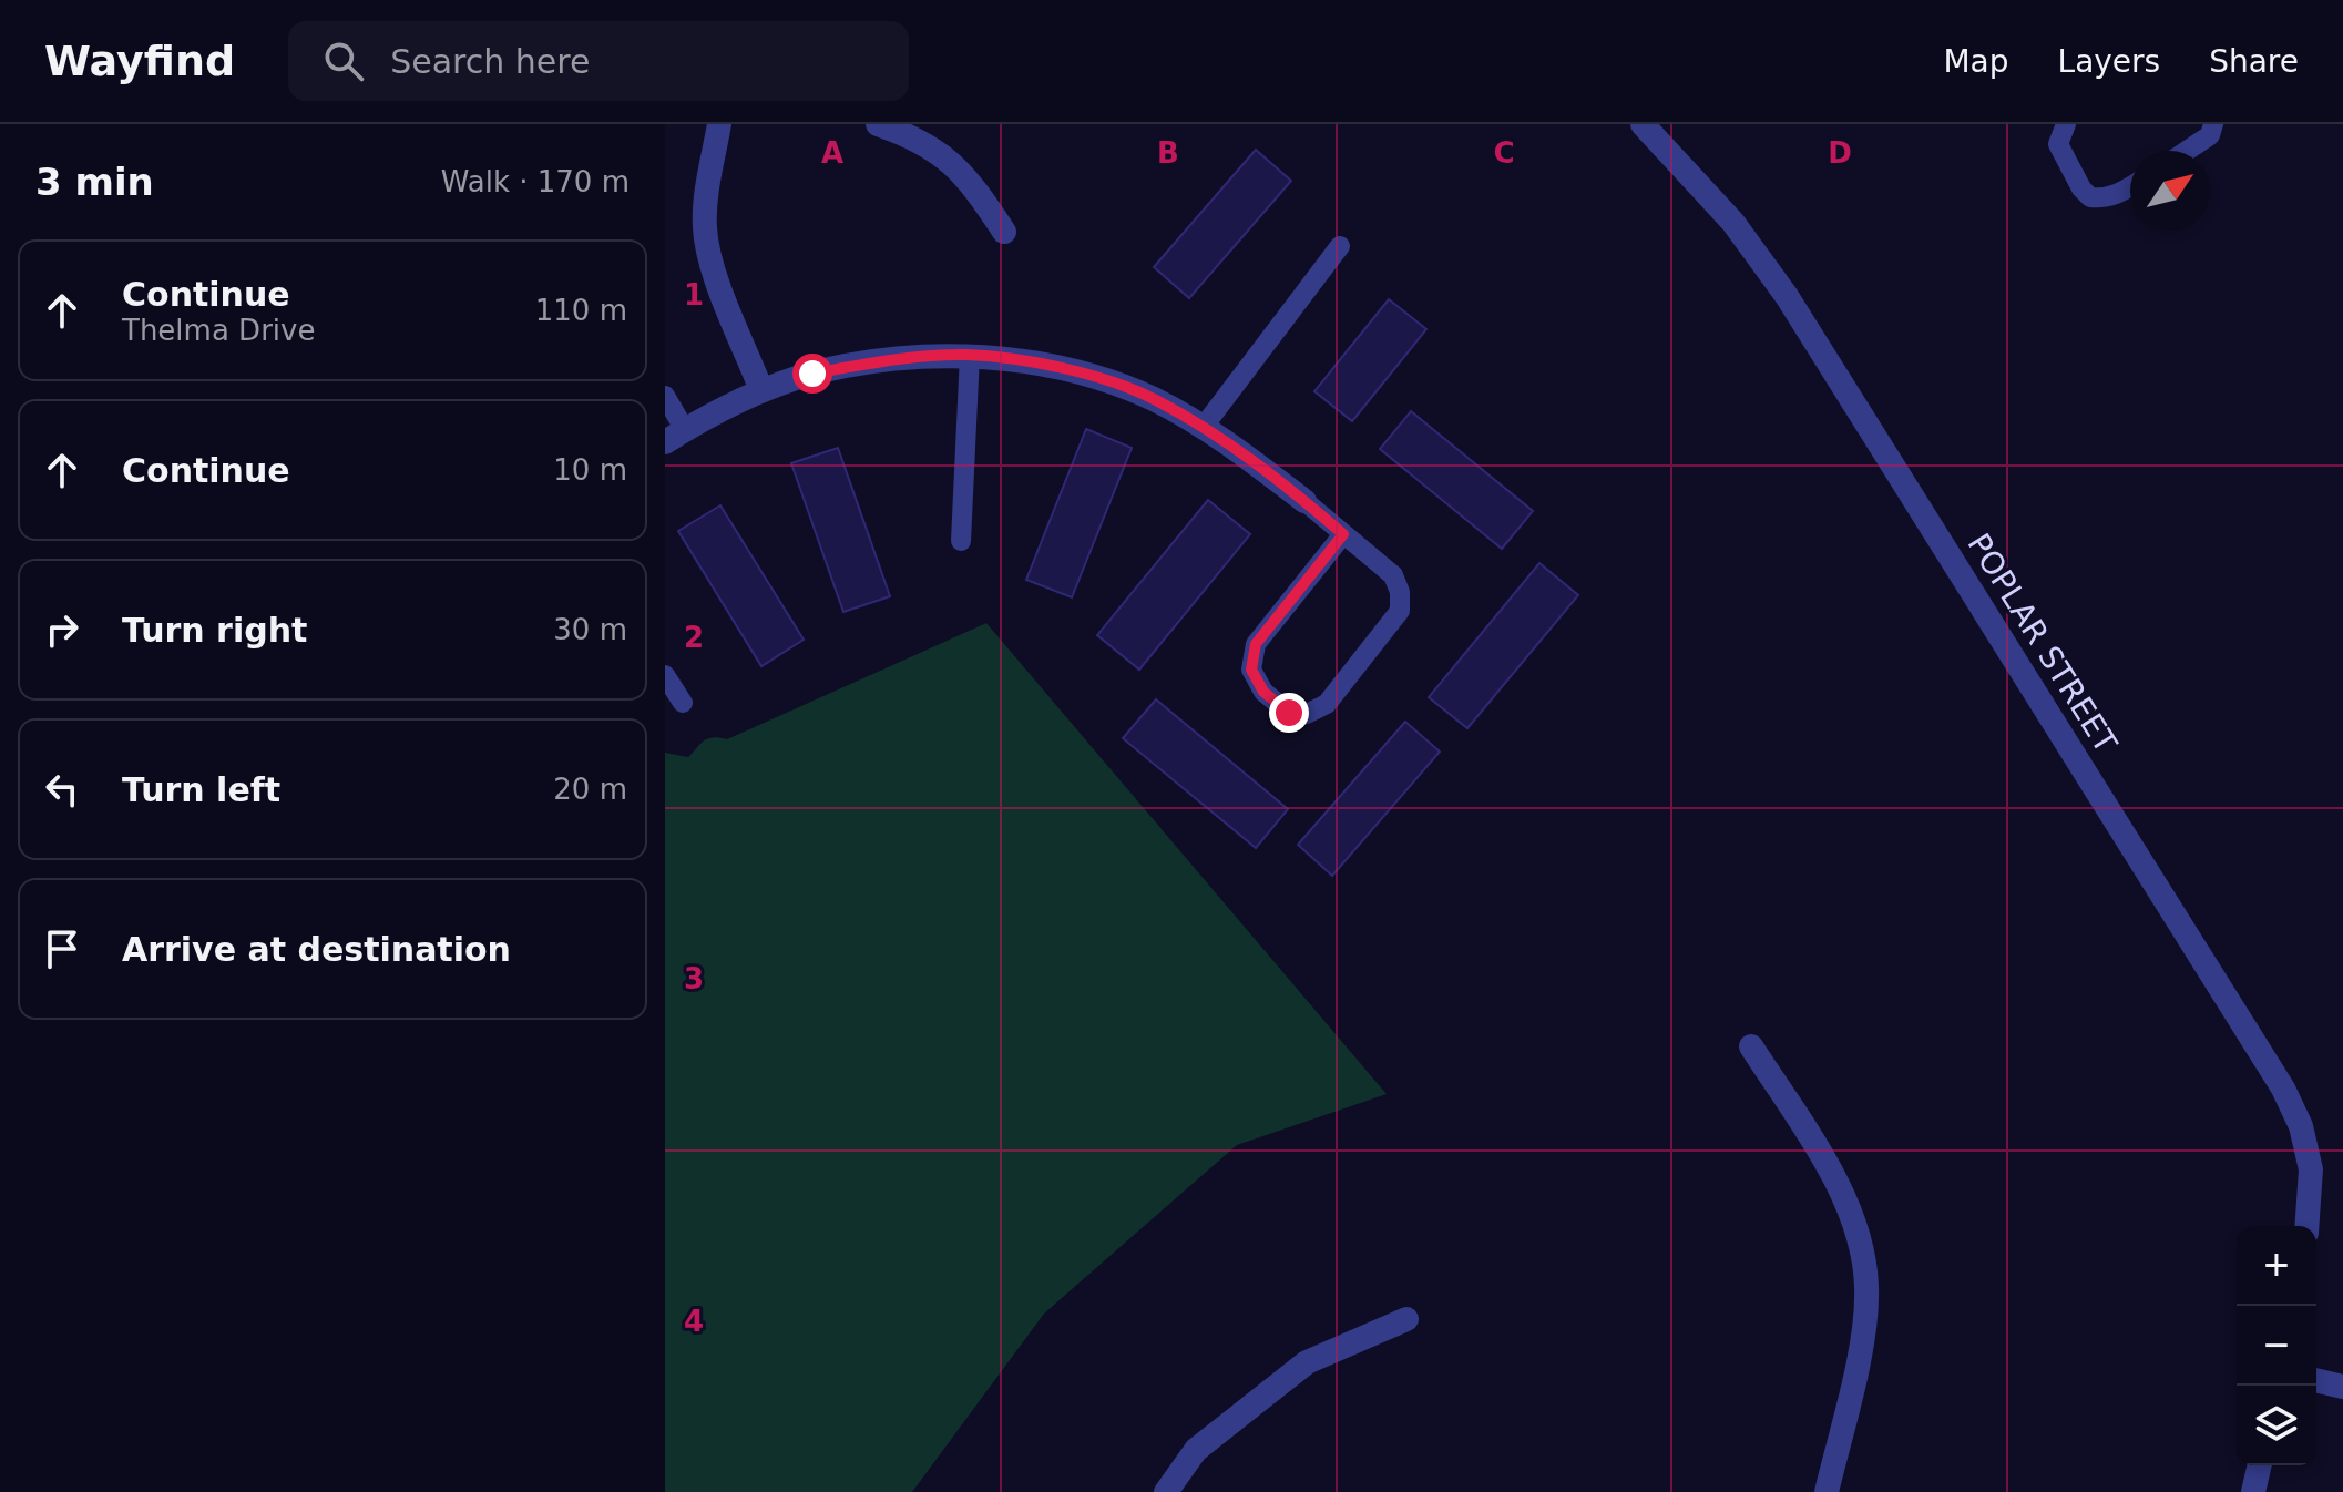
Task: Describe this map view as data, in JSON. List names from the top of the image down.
{
  "streets": {
    "street": ["POPLAR STREET"]
  },
  "north": "top right",
  "page": {
    "header": "Wayfind",
    "search": "Search here",
    "nav": ["Map", "Layers", "Share"],
    "heading": ["3 min", "Walk · 170 m"],
    "list": [
      ["Continue", "Thelma Drive", "110 m"],
      ["Continue", "10 m"],
      ["Turn right", "30 m"],
      ["Turn left", "20 m"],
      "Arrive at destination"
    ],
    "map_buttons": ["+", "−"]
  },
  "grid": {
    "columns": [
      "A",
      "B",
      "C",
      "D"
    ],
    "rows": [
      "1",
      "2",
      "3",
      "4"
    ]
  }
}
